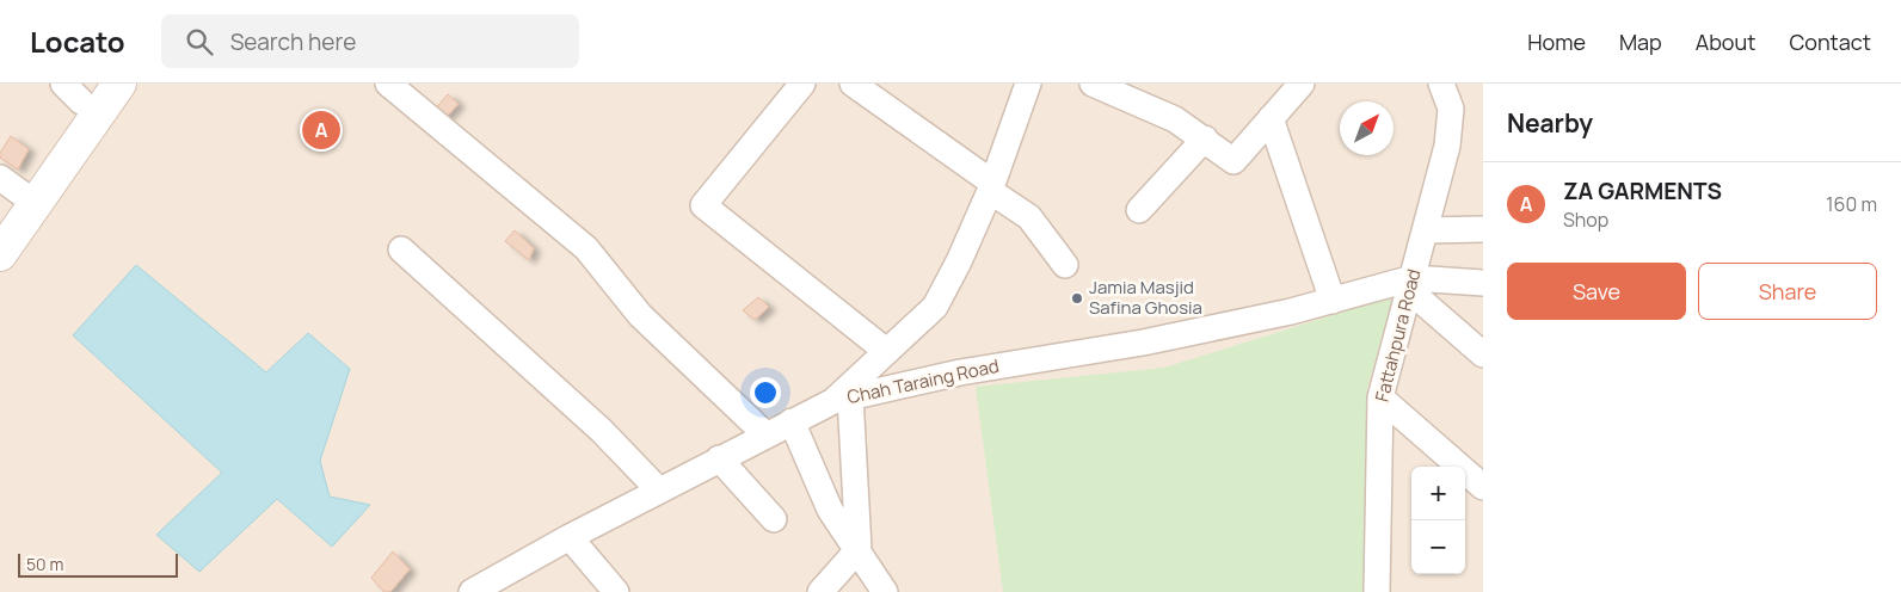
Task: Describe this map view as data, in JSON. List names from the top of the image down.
{
  "streets": {
    "street": ["Fattahpura Road", "Chah Taraing Road"]
  },
  "crossings": [
    ["Fattahpura Road", "Chah Taraing Road"]
  ],
  "places": ["Jamia Masjid Safina Ghosia"],
  "scale_bar": "50 m",
  "north": "top right",
  "page": {
    "header": "Locato",
    "search": "Search here",
    "nav": [
      "Home",
      "Map",
      "About",
      "Contact"
    ],
    "heading": "Nearby",
    "pins": "A",
    "list": [
      {
        "mark": "A",
        "name": "ZA GARMENTS",
        "note": "Shop",
        "value": "160 m"
      }
    ],
    "buttons": ["Save", "Share"],
    "map_buttons": ["+", "−"],
    "scale": "50 m"
  }
}
